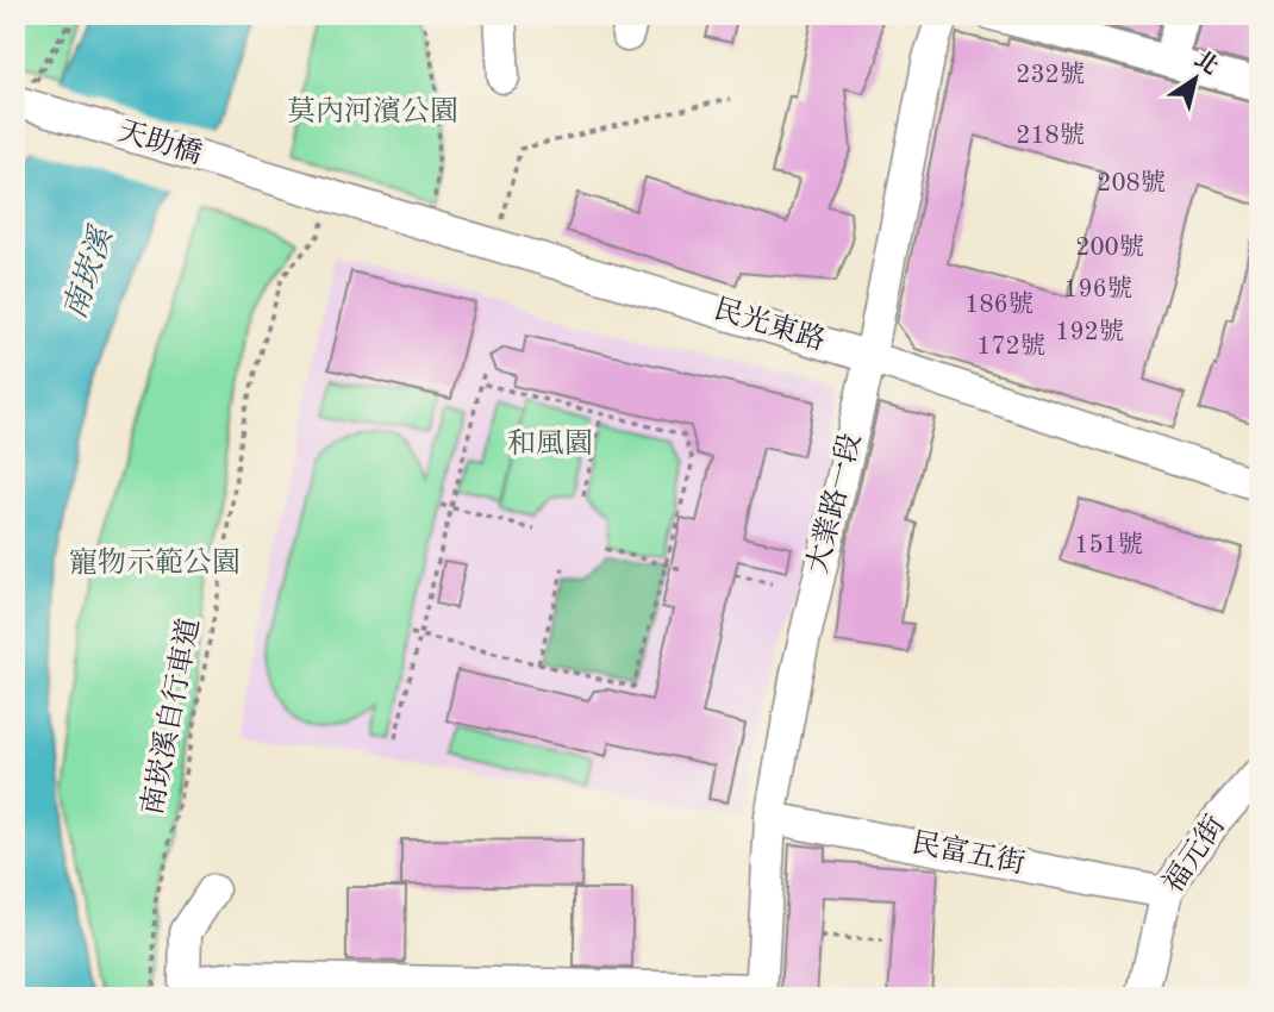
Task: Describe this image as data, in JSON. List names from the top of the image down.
{
  "streets": {
    "street": [
      "天助橋",
      "民光東路",
      "大業路一段",
      "民富五街",
      "福元街"
    ],
    "path": ["南崁溪自行車道"]
  },
  "crossings": [
    ["天助橋", "民光東路"],
    ["民光東路", "大業路一段"],
    ["大業路一段", "民富五街"],
    ["民富五街", "福元街"]
  ],
  "water": ["南崁溪"],
  "parks": ["莫內河濱公園", "和風園", "寵物示範公園"],
  "house_numbers": [
    "232號",
    "218號",
    "208號",
    "200號",
    "196號",
    "186號",
    "192號",
    "172號",
    "151號"
  ],
  "north": "top right"
}
